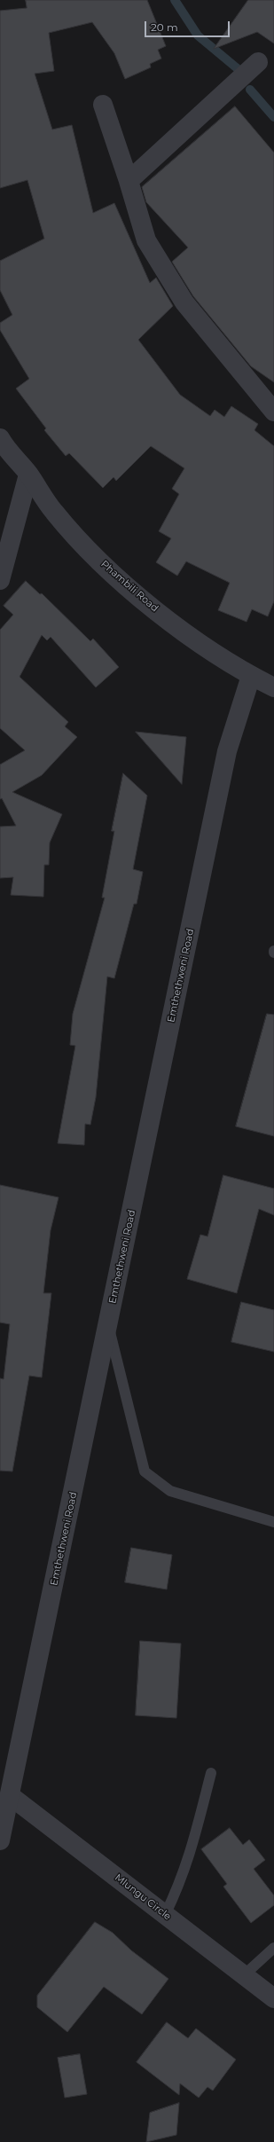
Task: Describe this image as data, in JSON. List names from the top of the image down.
{
  "streets": {
    "street": ["Phambili Road", "Emthethweni Road", "Mlungu Circle"]
  },
  "crossings": [
    ["Phambili Road", "Emthethweni Road"],
    ["Emthethweni Road", "Mlungu Circle"]
  ],
  "scale_bar": "20 m"
}
